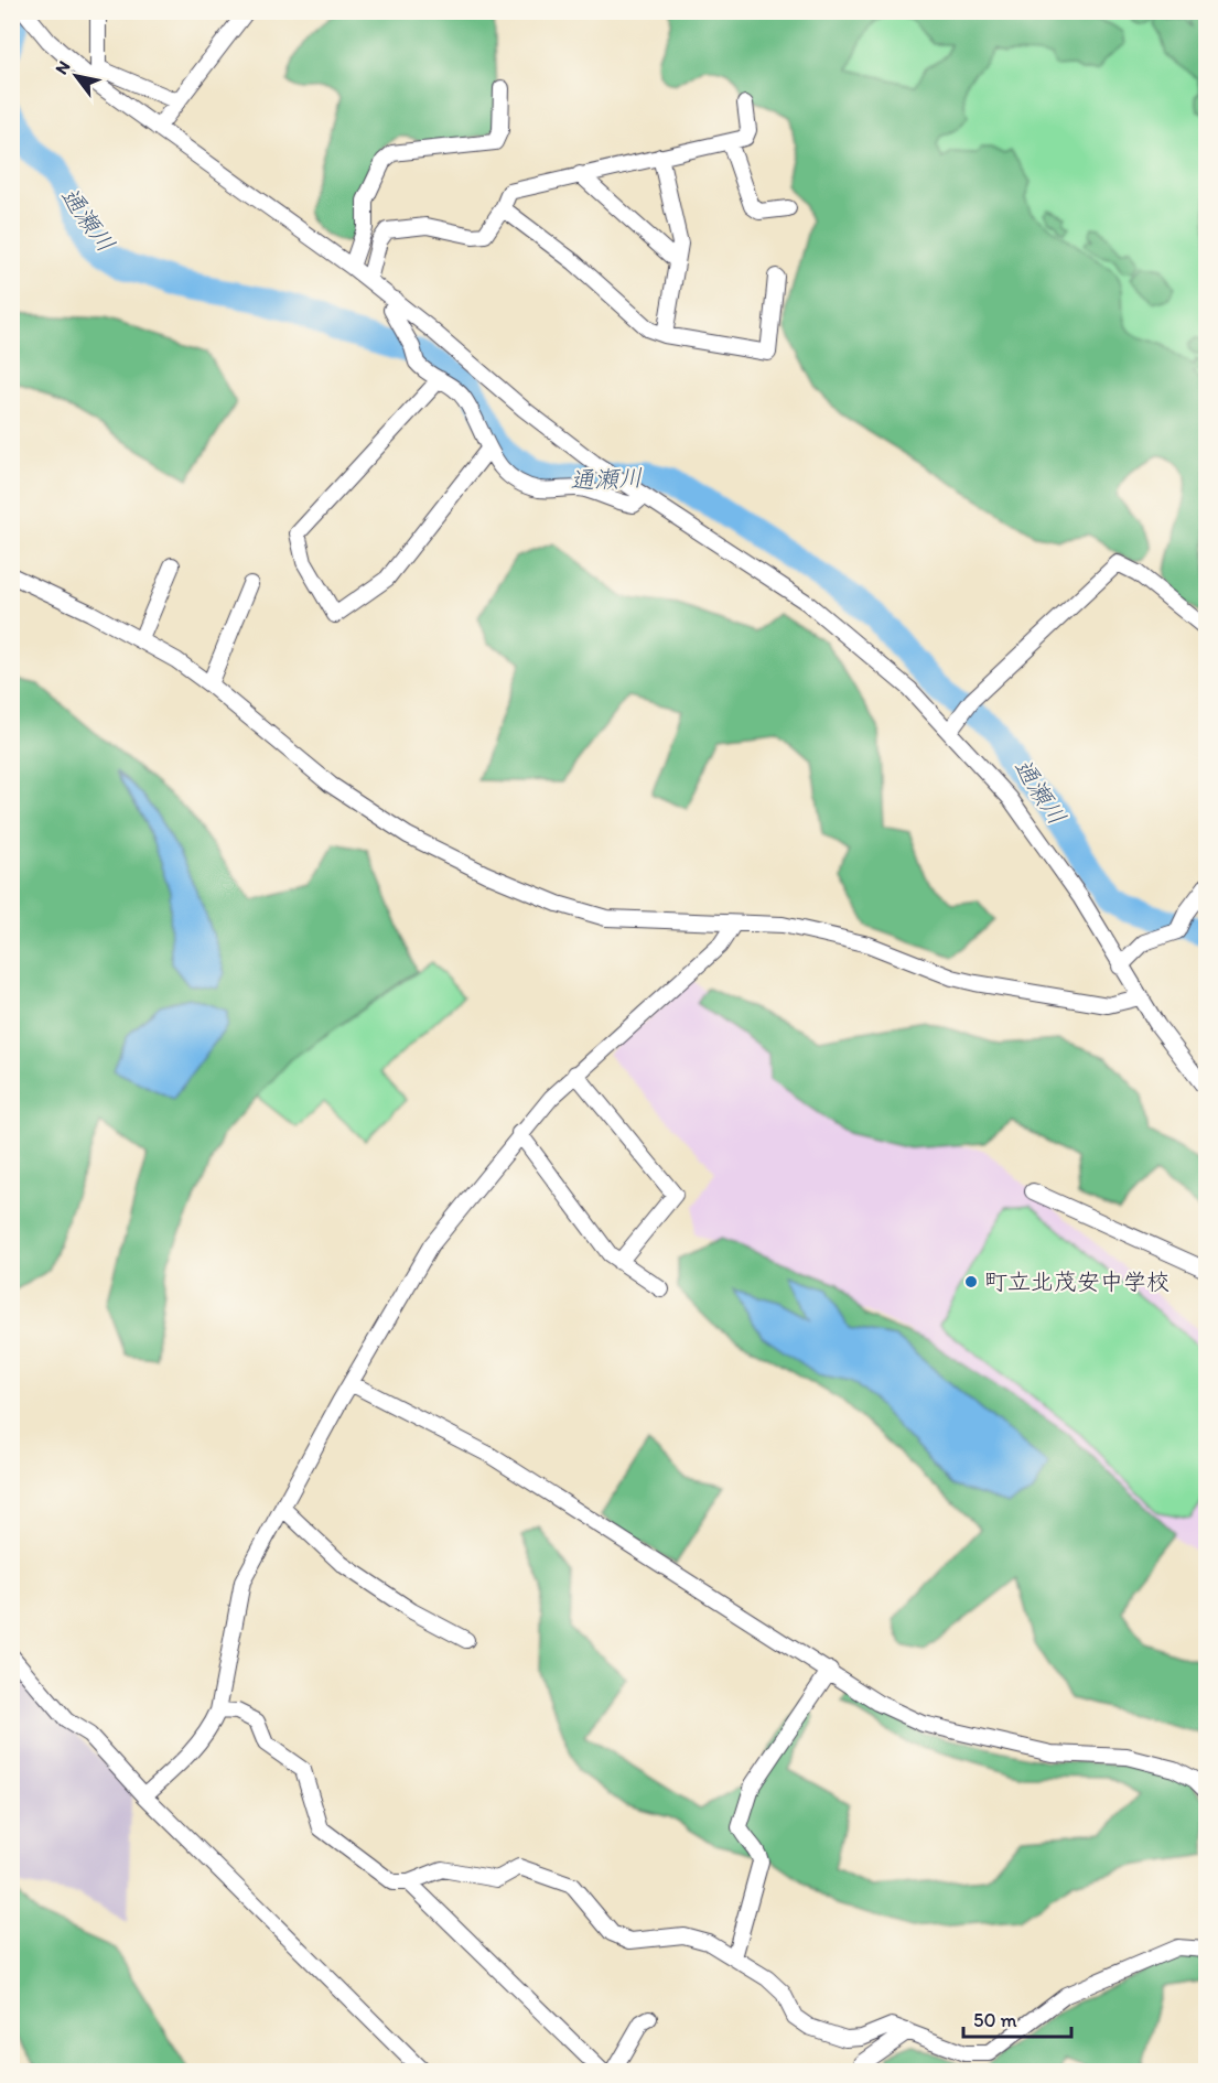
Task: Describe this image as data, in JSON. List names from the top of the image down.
{
  "water": ["通瀬川"],
  "places": ["町立北茂安中学校"],
  "scale_bar": "50 m",
  "north": "top left"
}
